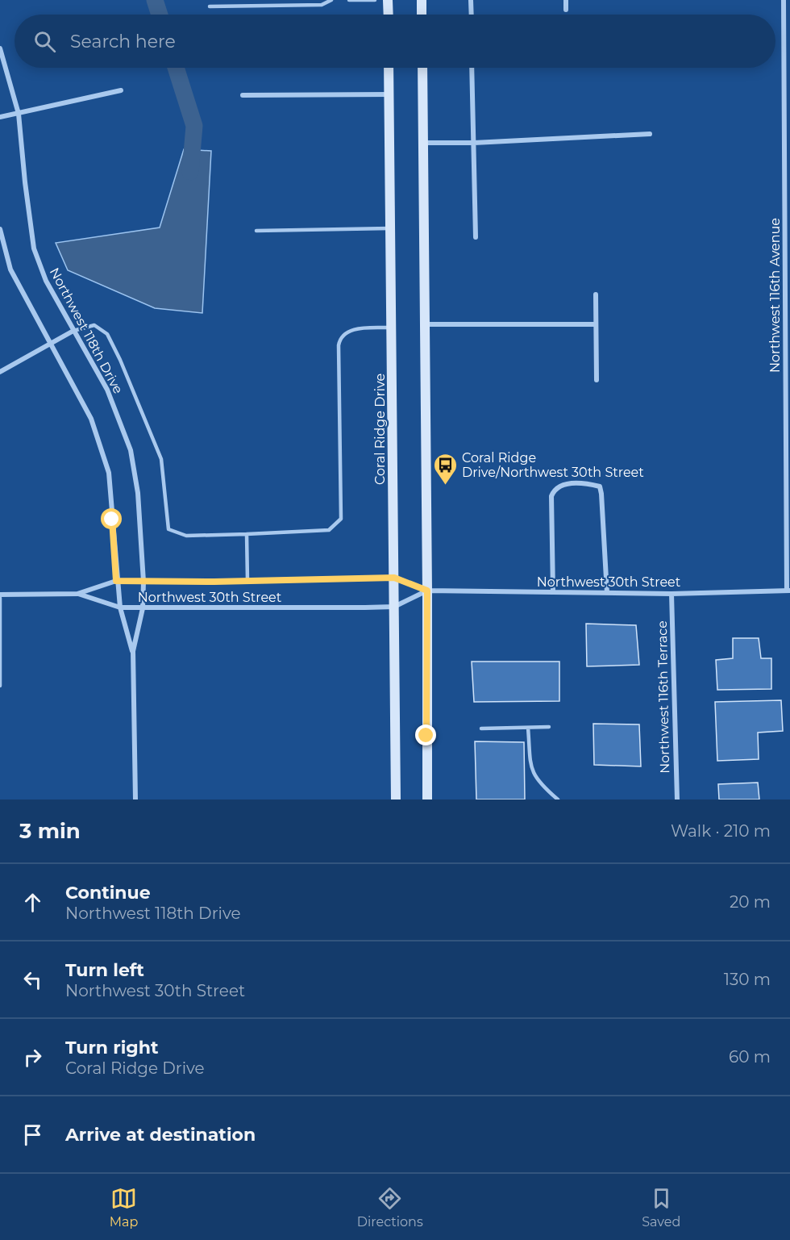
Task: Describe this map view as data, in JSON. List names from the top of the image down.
{
  "streets": {
    "main road": ["Coral Ridge Drive"],
    "street": [
      "Northwest 116th Avenue",
      "Northwest 118th Drive",
      "Northwest 30th Street",
      "Northwest 116th Terrace"
    ]
  },
  "crossings": [
    ["Northwest 116th Avenue", "Northwest 30th Street"],
    ["Northwest 118th Drive", "Northwest 30th Street"],
    ["Coral Ridge Drive", "Northwest 30th Street"],
    ["Northwest 30th Street", "Northwest 116th Terrace"]
  ],
  "places": {
    "bus stop": ["Coral Ridge Drive/Northwest 30th Street"]
  },
  "page": {
    "search": "Search here",
    "heading": ["3 min", "Walk · 210 m"],
    "list": [
      ["Continue", "Northwest 118th Drive", "20 m"],
      ["Turn left", "Northwest 30th Street", "130 m"],
      ["Turn right", "Coral Ridge Drive", "60 m"],
      "Arrive at destination"
    ],
    "nav": ["Map", "Directions", "Saved"]
  }
}
